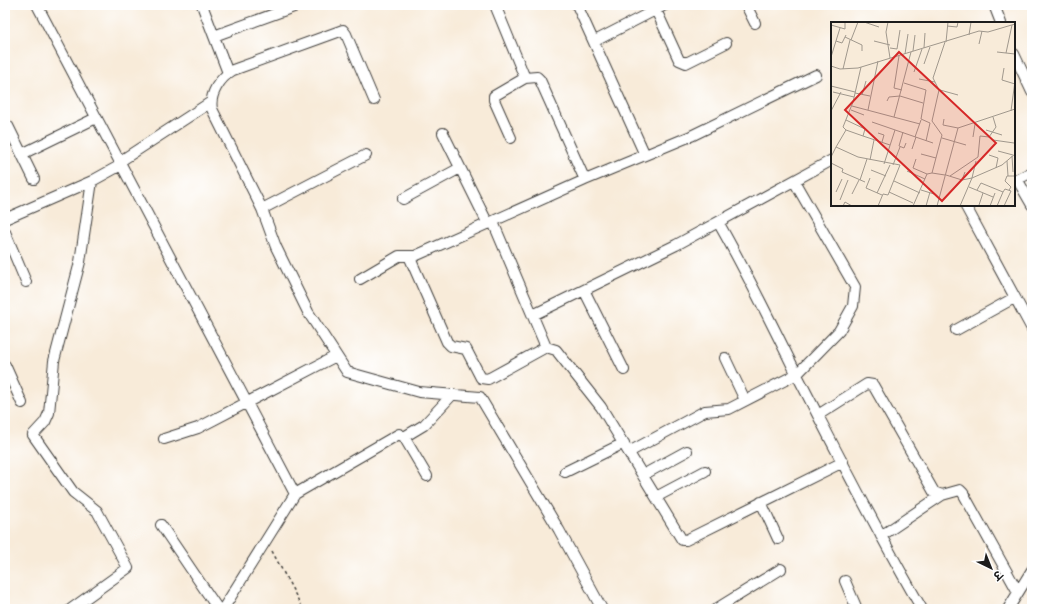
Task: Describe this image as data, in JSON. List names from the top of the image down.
{
  "north": "bottom right"
}
